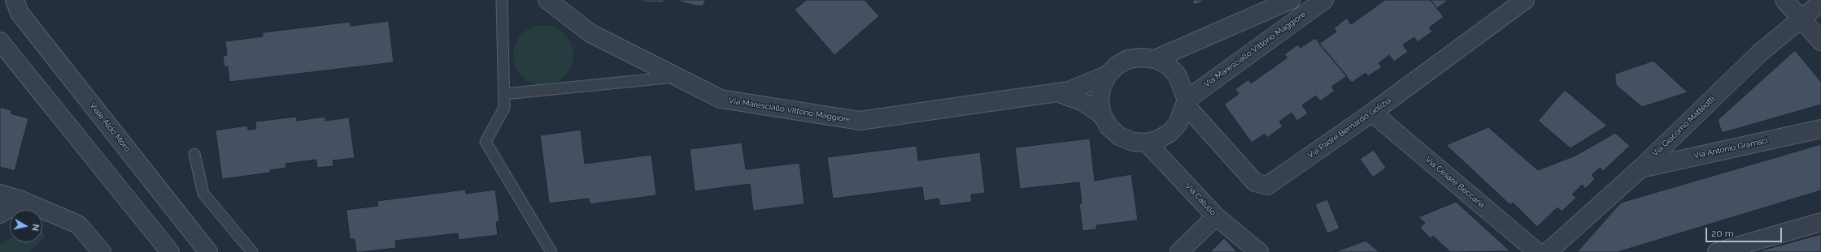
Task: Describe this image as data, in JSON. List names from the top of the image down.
{
  "streets": {
    "street": [
      "Via Maresciallo Vittorio Maggiore",
      "Via Giacomo Matteotti",
      "Viale Aldo Moro",
      "Via Padre Bernardo Golizia",
      "Via Antonio Gramsci",
      "Via Cesare Beccaria",
      "Via Catullo"
    ]
  },
  "crossings": [
    ["Via Maresciallo Vittorio Maggiore", "Via Padre Bernardo Golizia"],
    ["Via Maresciallo Vittorio Maggiore", "Via Catullo"],
    ["Via Giacomo Matteotti", "Via Antonio Gramsci"],
    ["Via Padre Bernardo Golizia", "Via Cesare Beccaria"],
    ["Via Padre Bernardo Golizia", "Via Catullo"]
  ],
  "scale_bar": "20 m",
  "north": "right"
}
